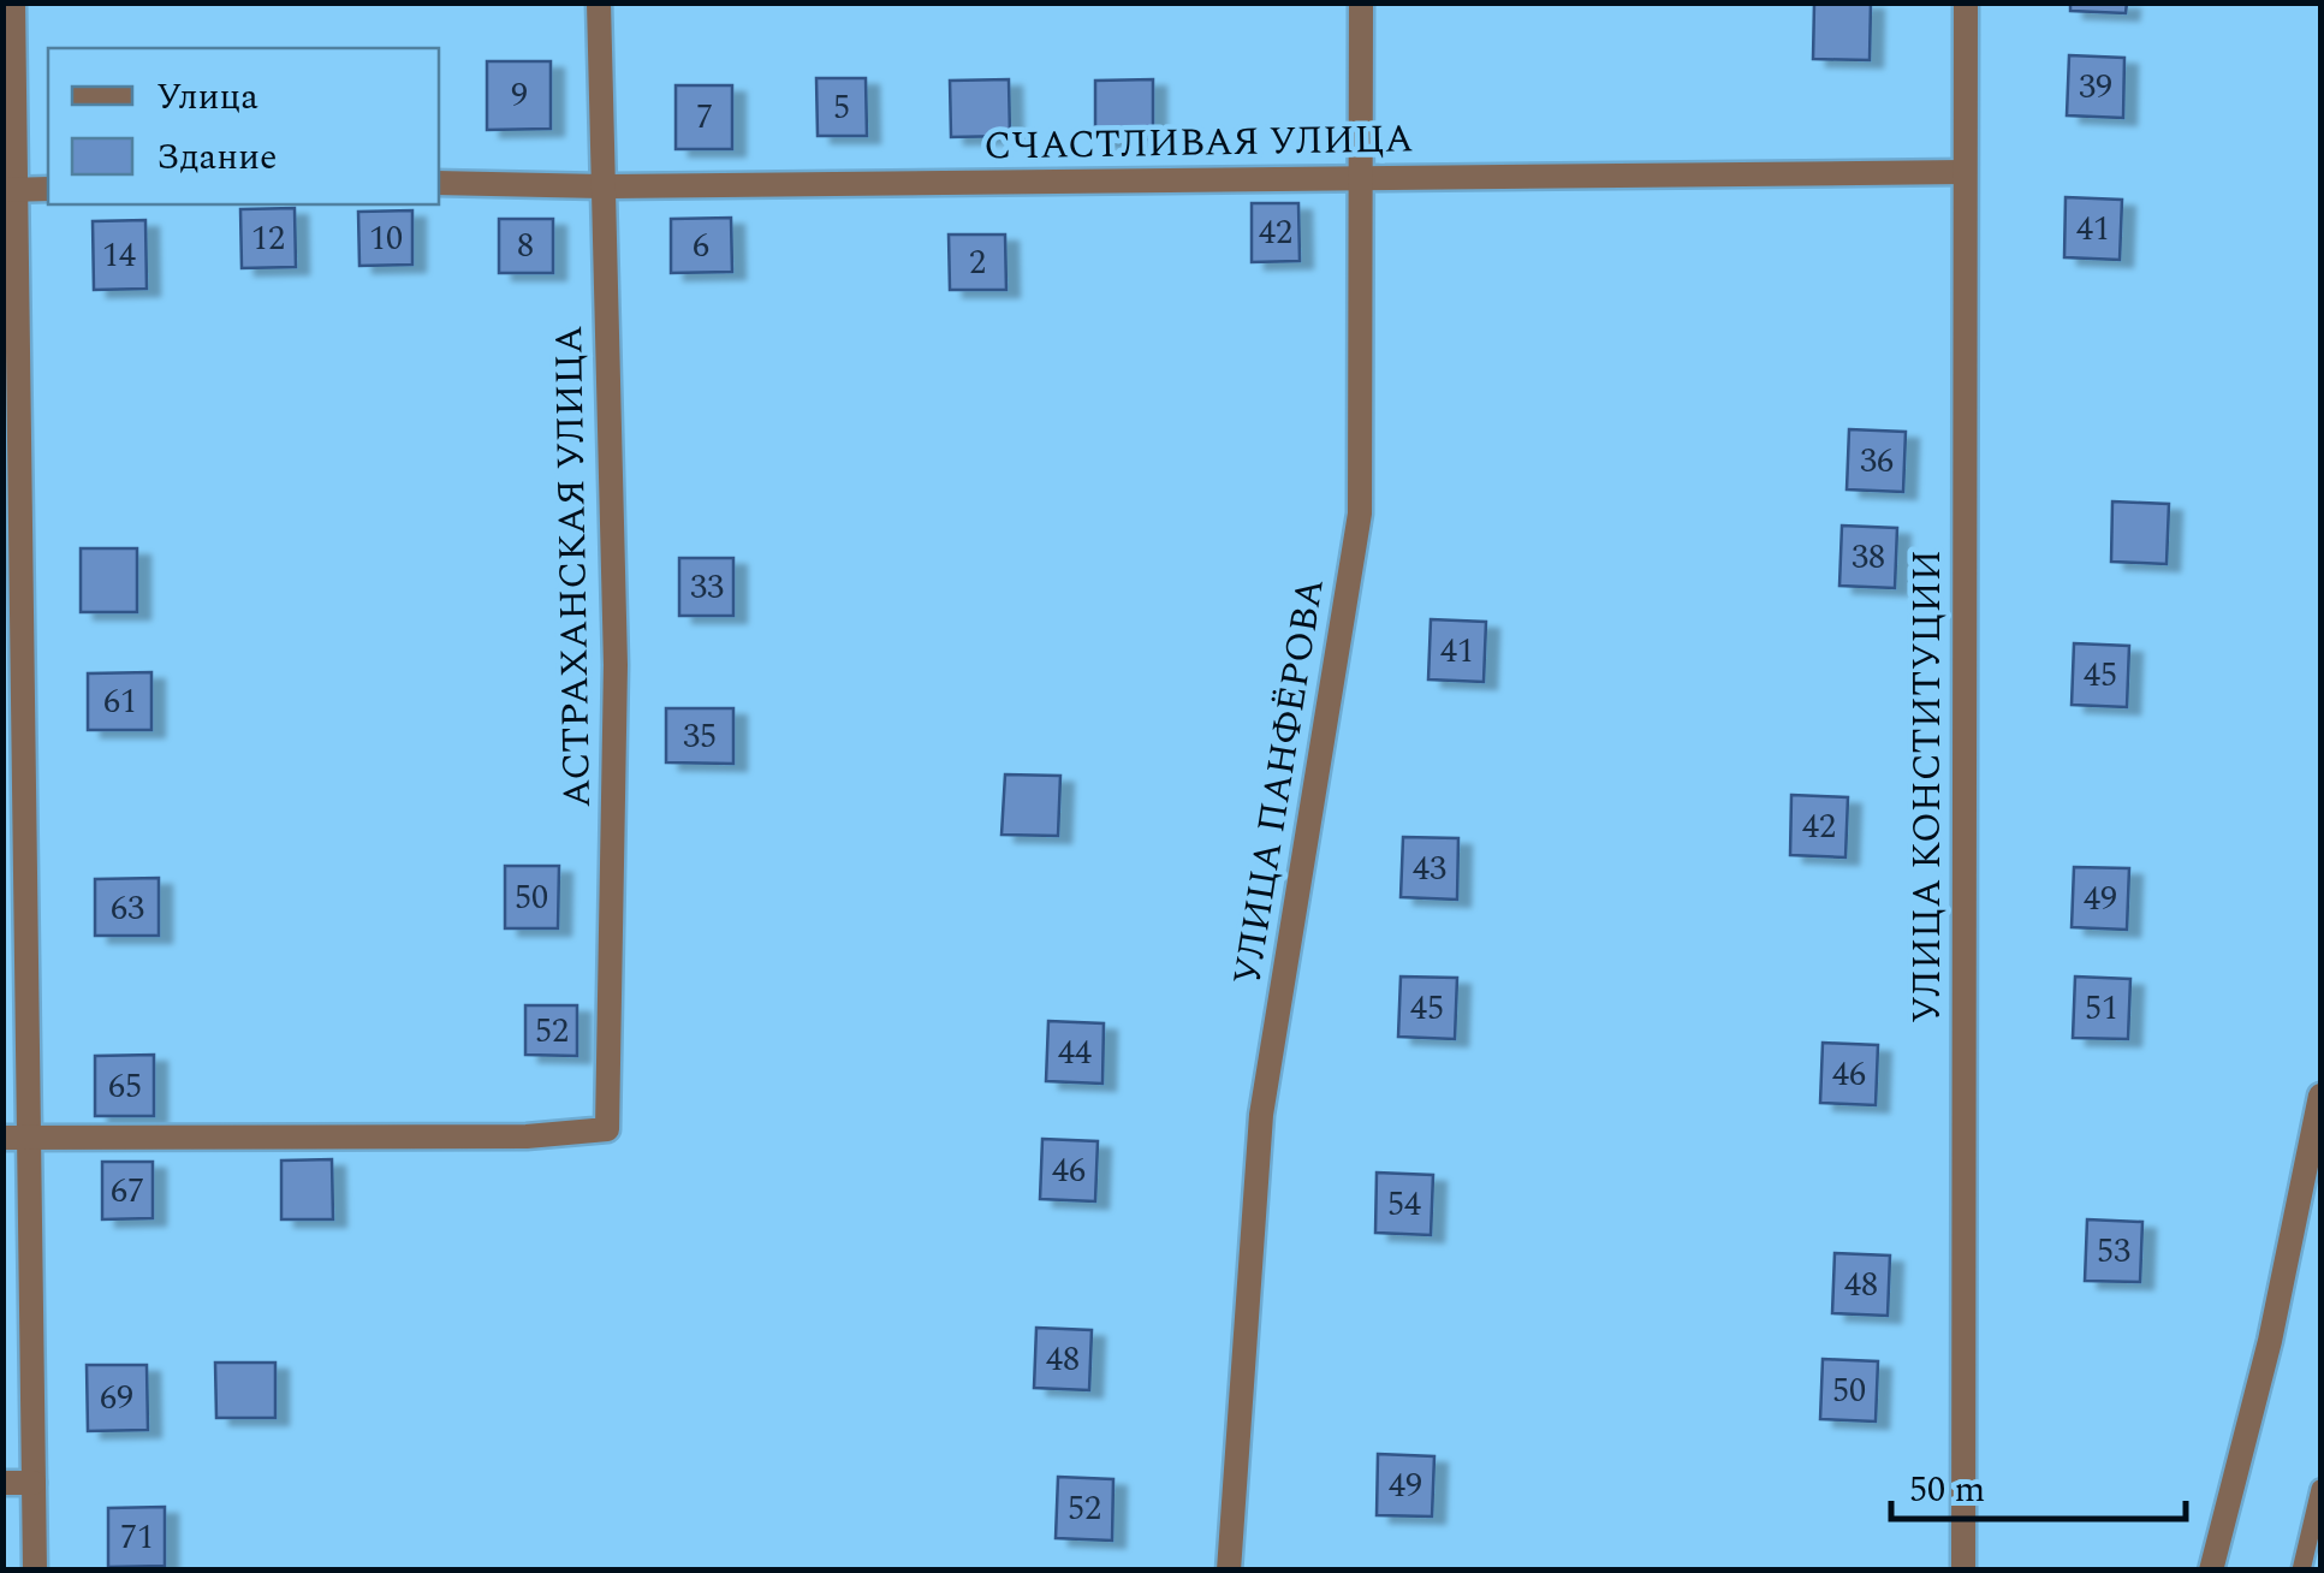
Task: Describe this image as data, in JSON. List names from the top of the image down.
{
  "streets": {
    "street": [
      "СЧАСТЛИВАЯ УЛИЦА",
      "АСТРАХАНСКАЯ УЛИЦА",
      "УЛИЦА ПАНФЁРОВА",
      "УЛИЦА КОНСТИТУЦИИ"
    ]
  },
  "crossings": [
    ["СЧАСТЛИВАЯ УЛИЦА", "АСТРАХАНСКАЯ УЛИЦА"],
    ["СЧАСТЛИВАЯ УЛИЦА", "УЛИЦА ПАНФЁРОВА"],
    ["СЧАСТЛИВАЯ УЛИЦА", "УЛИЦА КОНСТИТУЦИИ"]
  ],
  "house_numbers": [
    "39",
    "9",
    "5",
    "7",
    "41",
    "42",
    "12",
    "10",
    "8",
    "6",
    "14",
    "2",
    "36",
    "38",
    "33",
    "41",
    "45",
    "61",
    "35",
    "42",
    "43",
    "50",
    "49",
    "63",
    "45",
    "51",
    "52",
    "44",
    "46",
    "65",
    "46",
    "67",
    "54",
    "53",
    "48",
    "48",
    "50",
    "69",
    "49",
    "52",
    "71"
  ],
  "legend": ["Улица", "Здание"],
  "scale_bar": "50 m"
}
